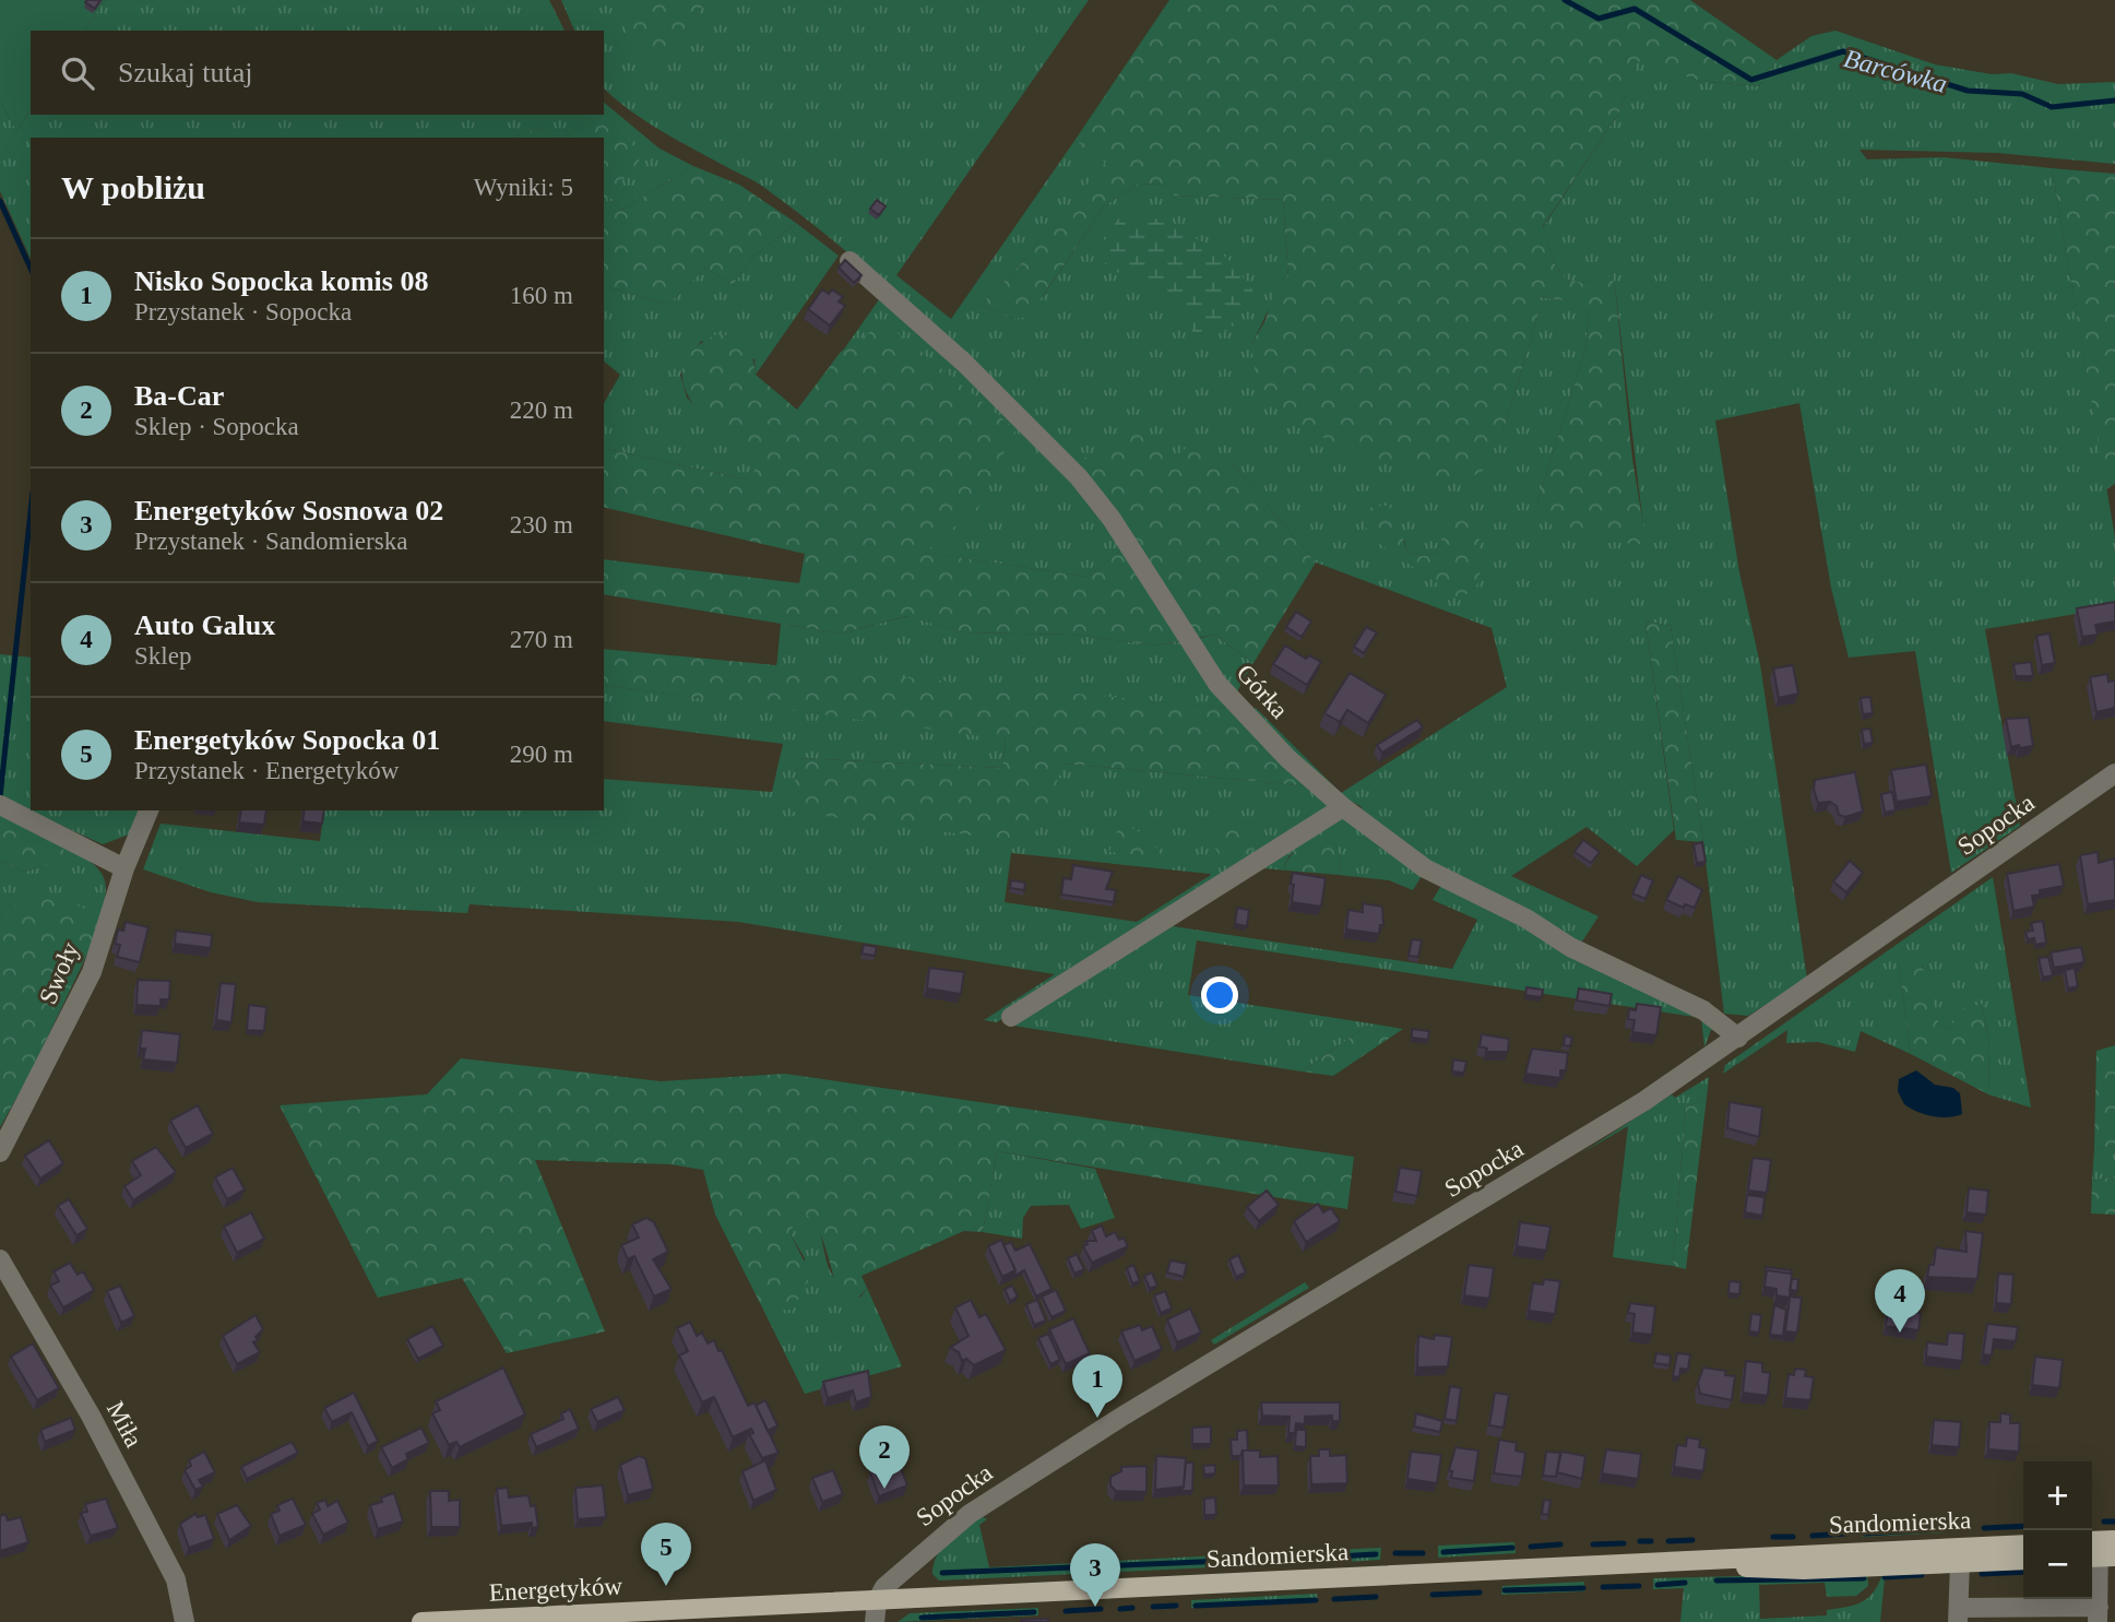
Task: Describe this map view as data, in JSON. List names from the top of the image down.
{
  "streets": {
    "main road": ["Sandomierska", "Energetyków"],
    "street": [
      "Górka",
      "Sopocka",
      "Swoły",
      "Miła"
    ]
  },
  "crossings": [
    ["Górka", "Sopocka"],
    ["Sopocka", "Sandomierska"],
    ["Sopocka", "Energetyków"],
    ["Sandomierska", "Energetyków"]
  ],
  "water": ["Barcówka"],
  "page": {
    "search": "Szukaj tutaj",
    "heading": ["W pobliżu", "Wyniki: 5"],
    "list": [
      {
        "mark": "1",
        "name": "Nisko Sopocka komis 08",
        "note": "Przystanek · Sopocka",
        "value": "160 m"
      },
      {
        "mark": "2",
        "name": "Ba-Car",
        "note": "Sklep · Sopocka",
        "value": "220 m"
      },
      {
        "mark": "3",
        "name": "Energetyków Sosnowa 02",
        "note": "Przystanek · Sandomierska",
        "value": "230 m"
      },
      {
        "mark": "4",
        "name": "Auto Galux",
        "note": "Sklep",
        "value": "270 m"
      },
      {
        "mark": "5",
        "name": "Energetyków Sopocka 01",
        "note": "Przystanek · Energetyków",
        "value": "290 m"
      }
    ],
    "pins": [
      "4",
      "1",
      "2",
      "5",
      "3"
    ],
    "map_buttons": ["+", "−"]
  }
}
